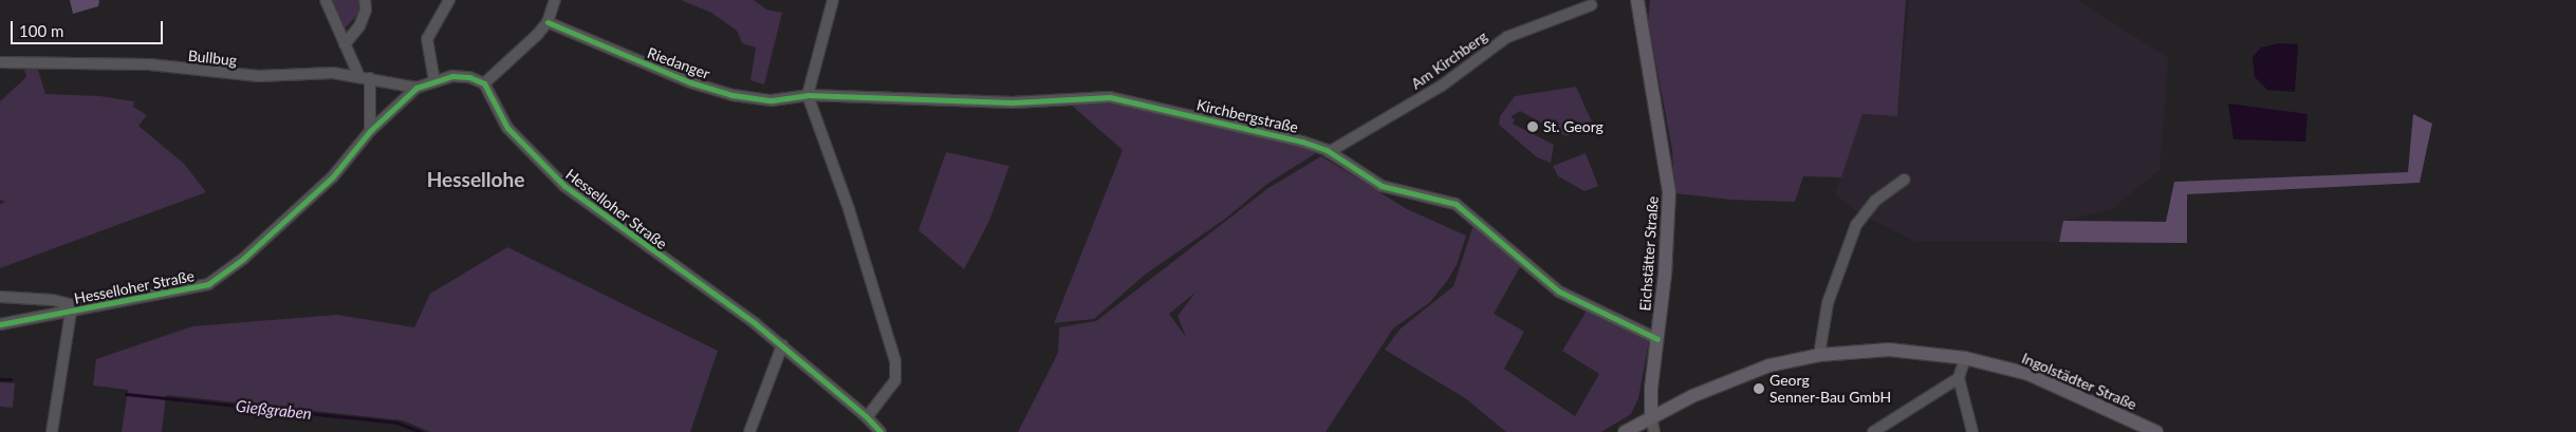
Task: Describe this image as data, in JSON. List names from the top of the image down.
{
  "streets": {
    "main road": ["Eichstätter Straße", "Ingolstädter Straße"],
    "street": [
      "Bullbug",
      "Am Kirchberg",
      "Riedanger",
      "Kirchbergstraße",
      "Hesselloher Straße"
    ]
  },
  "crossings": [
    ["Bullbug", "Hesselloher Straße"],
    ["Am Kirchberg", "Kirchbergstraße"],
    ["Riedanger", "Kirchbergstraße"],
    ["Kirchbergstraße", "Eichstätter Straße"],
    ["Eichstätter Straße", "Ingolstädter Straße"]
  ],
  "districts": ["Hessellohe"],
  "water": ["Gießgraben"],
  "places": ["St. Georg", "Georg Senner-Bau GmbH"],
  "scale_bar": "100 m"
}
